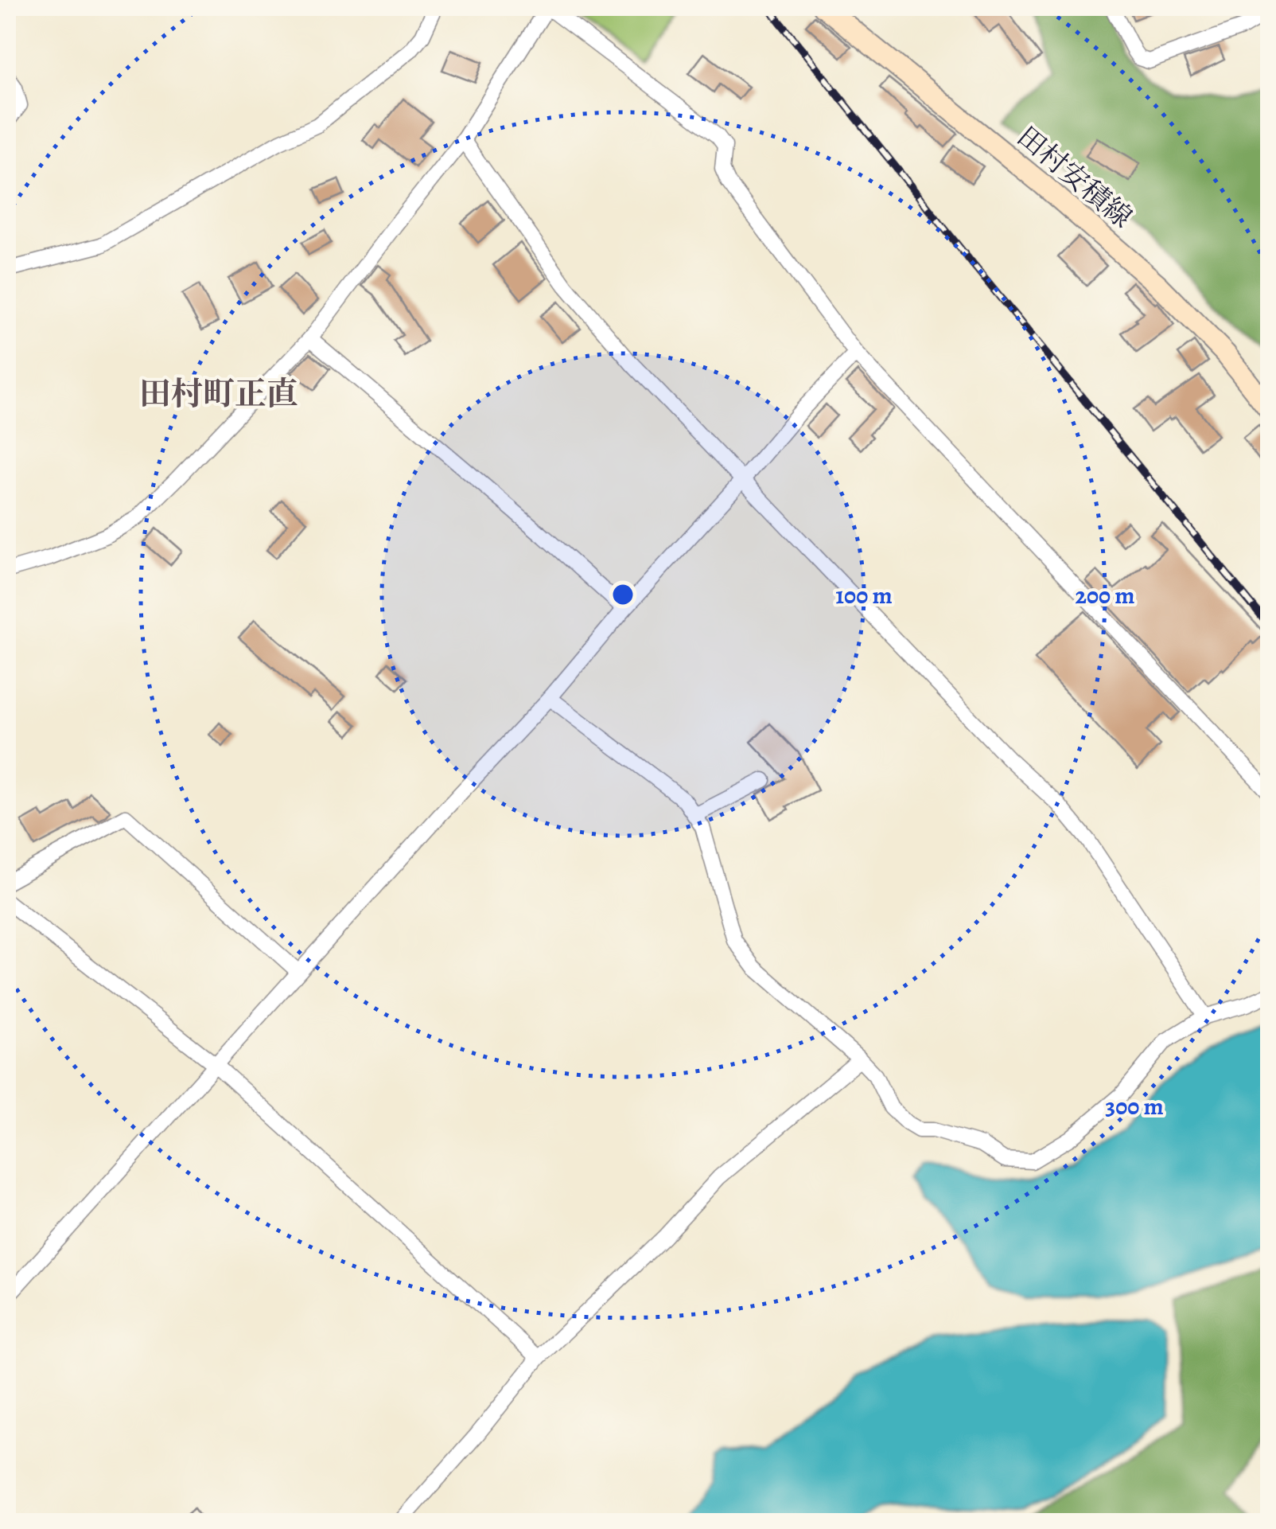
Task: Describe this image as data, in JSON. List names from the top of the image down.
{
  "streets": {
    "main road": ["田村安積線"]
  },
  "districts": ["田村町正直"],
  "rings": ["100 m", "200 m", "300 m"]
}
